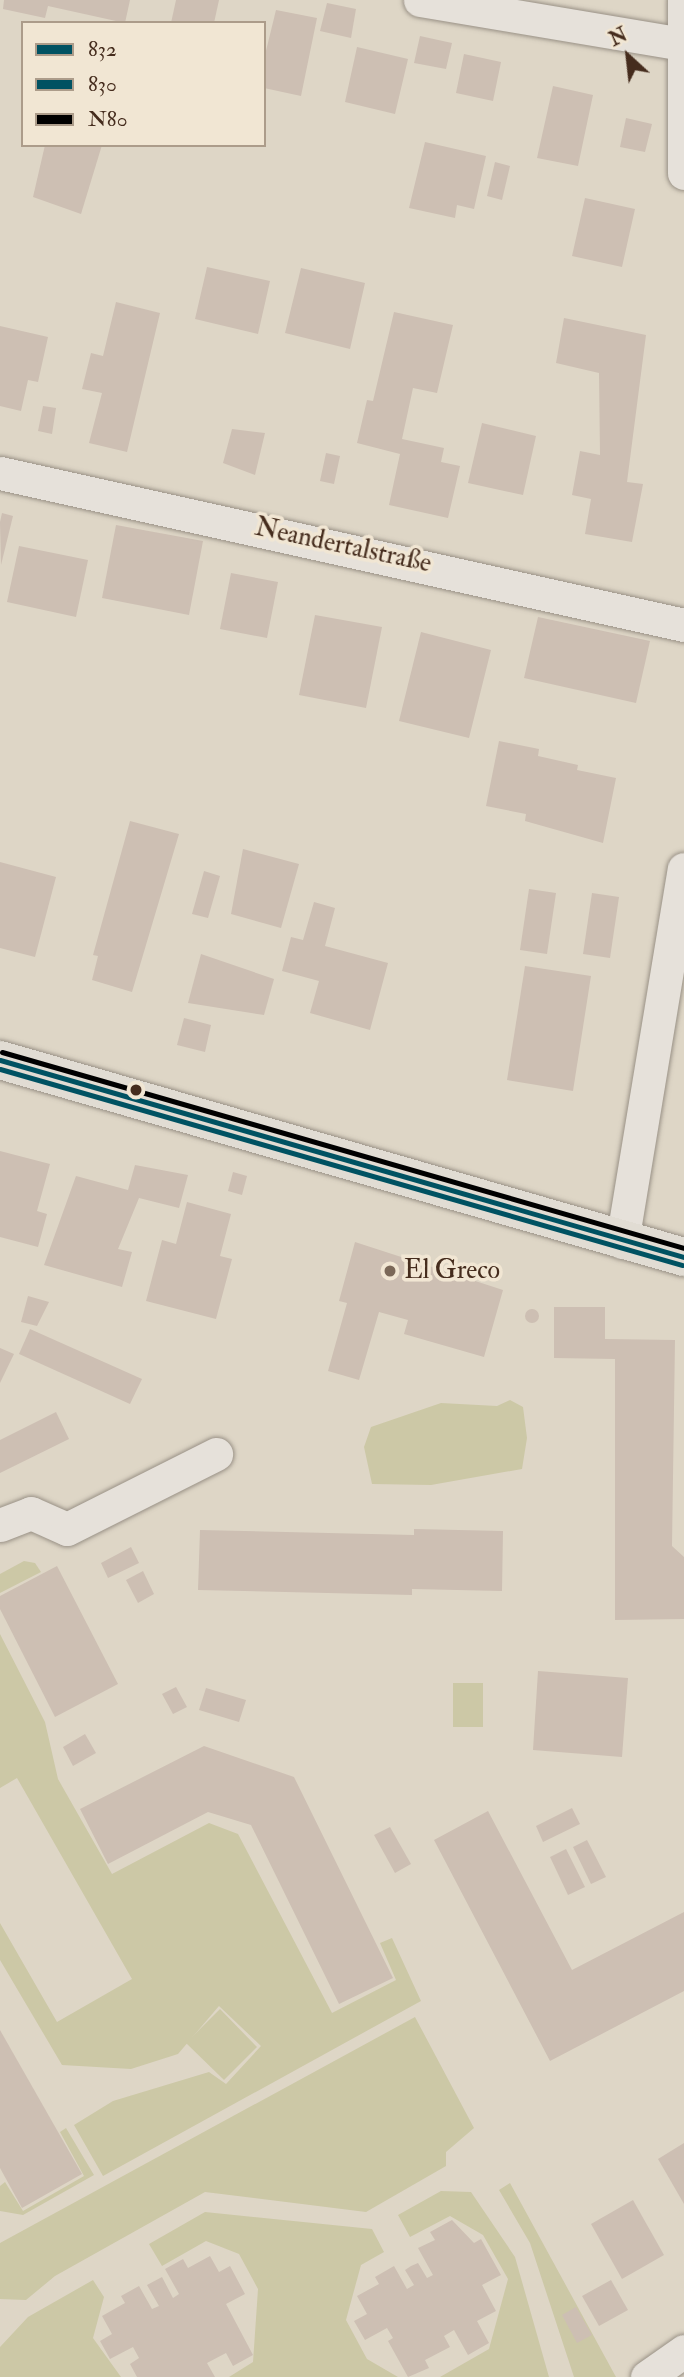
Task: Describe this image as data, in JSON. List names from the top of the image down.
{
  "streets": {
    "street": ["Neandertalstraße"]
  },
  "places": ["El Greco"],
  "lines": ["transit line N80", "transit line 832", "transit line 830"],
  "legend": ["832", "830", "N80"],
  "north": "top left"
}
